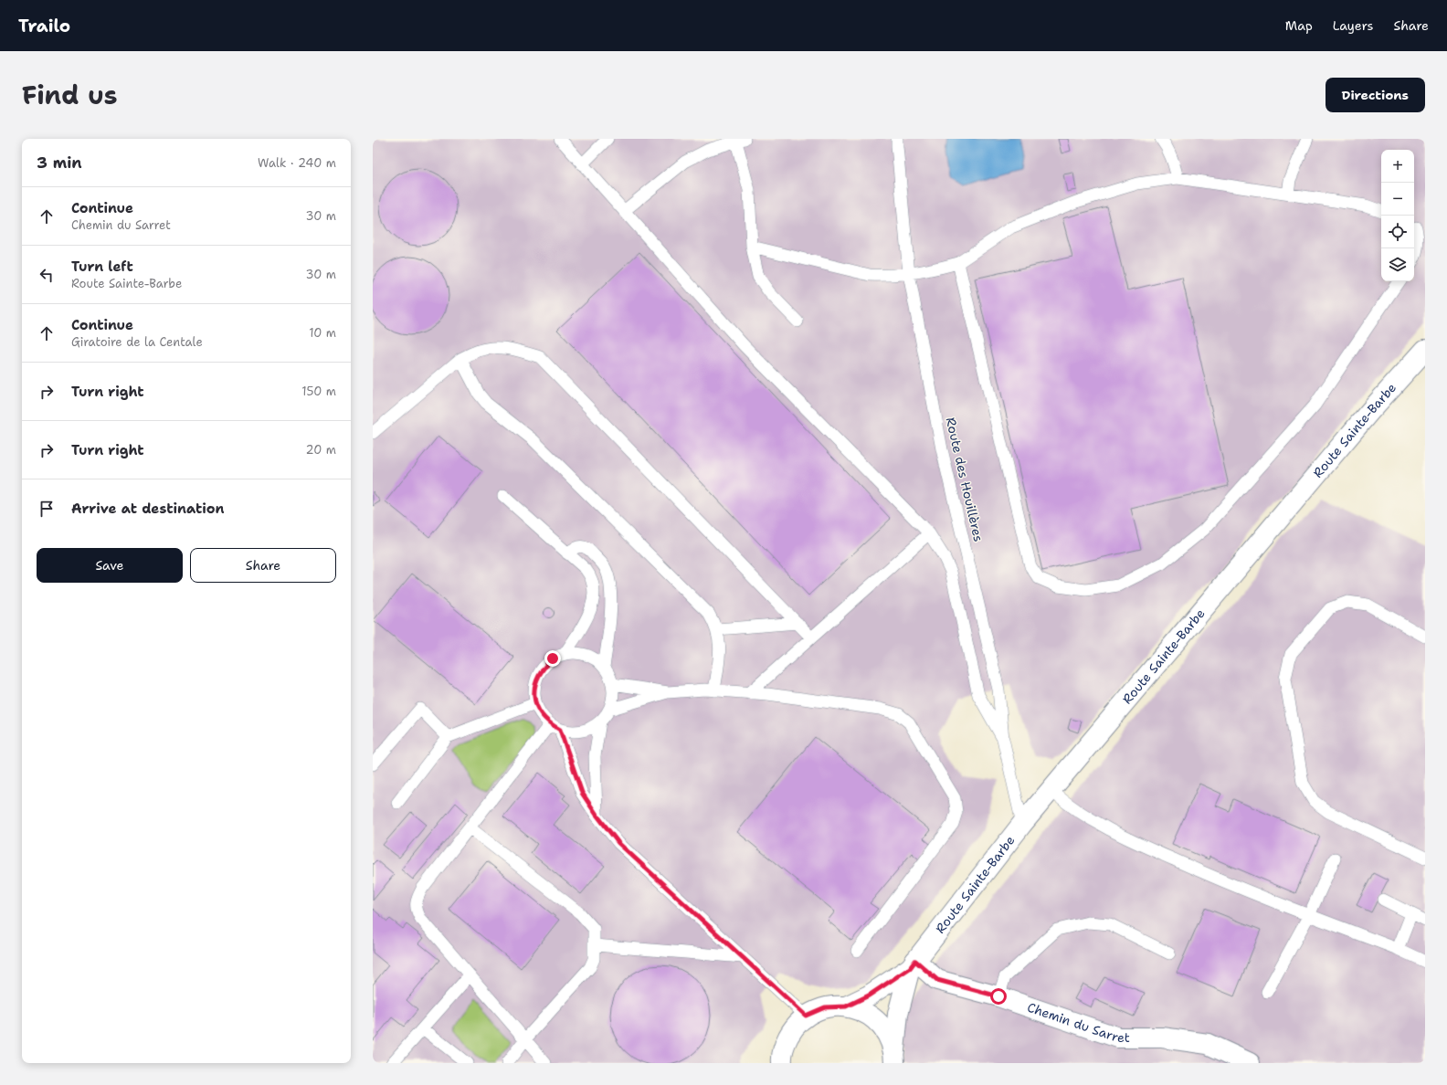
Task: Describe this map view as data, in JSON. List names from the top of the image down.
{
  "streets": {
    "main road": ["Route Sainte-Barbe", "Chemin du Sarret"],
    "lane": ["Route des Houillères"]
  },
  "crossings": [
    ["Route Sainte-Barbe", "Route des Houillères"],
    ["Route Sainte-Barbe", "Chemin du Sarret"]
  ],
  "page": {
    "header": "Trailo",
    "nav": ["Map", "Layers", "Share"],
    "title": "Find us",
    "buttons": [
      "Directions",
      ["Save", "Share"]
    ],
    "heading": ["3 min", "Walk · 240 m"],
    "map_buttons": ["+", "−"],
    "list": [
      ["Continue", "Chemin du Sarret", "30 m"],
      ["Turn left", "Route Sainte-Barbe", "30 m"],
      ["Continue", "Giratoire de la Centale", "10 m"],
      ["Turn right", "150 m"],
      ["Turn right", "20 m"],
      "Arrive at destination"
    ]
  }
}
